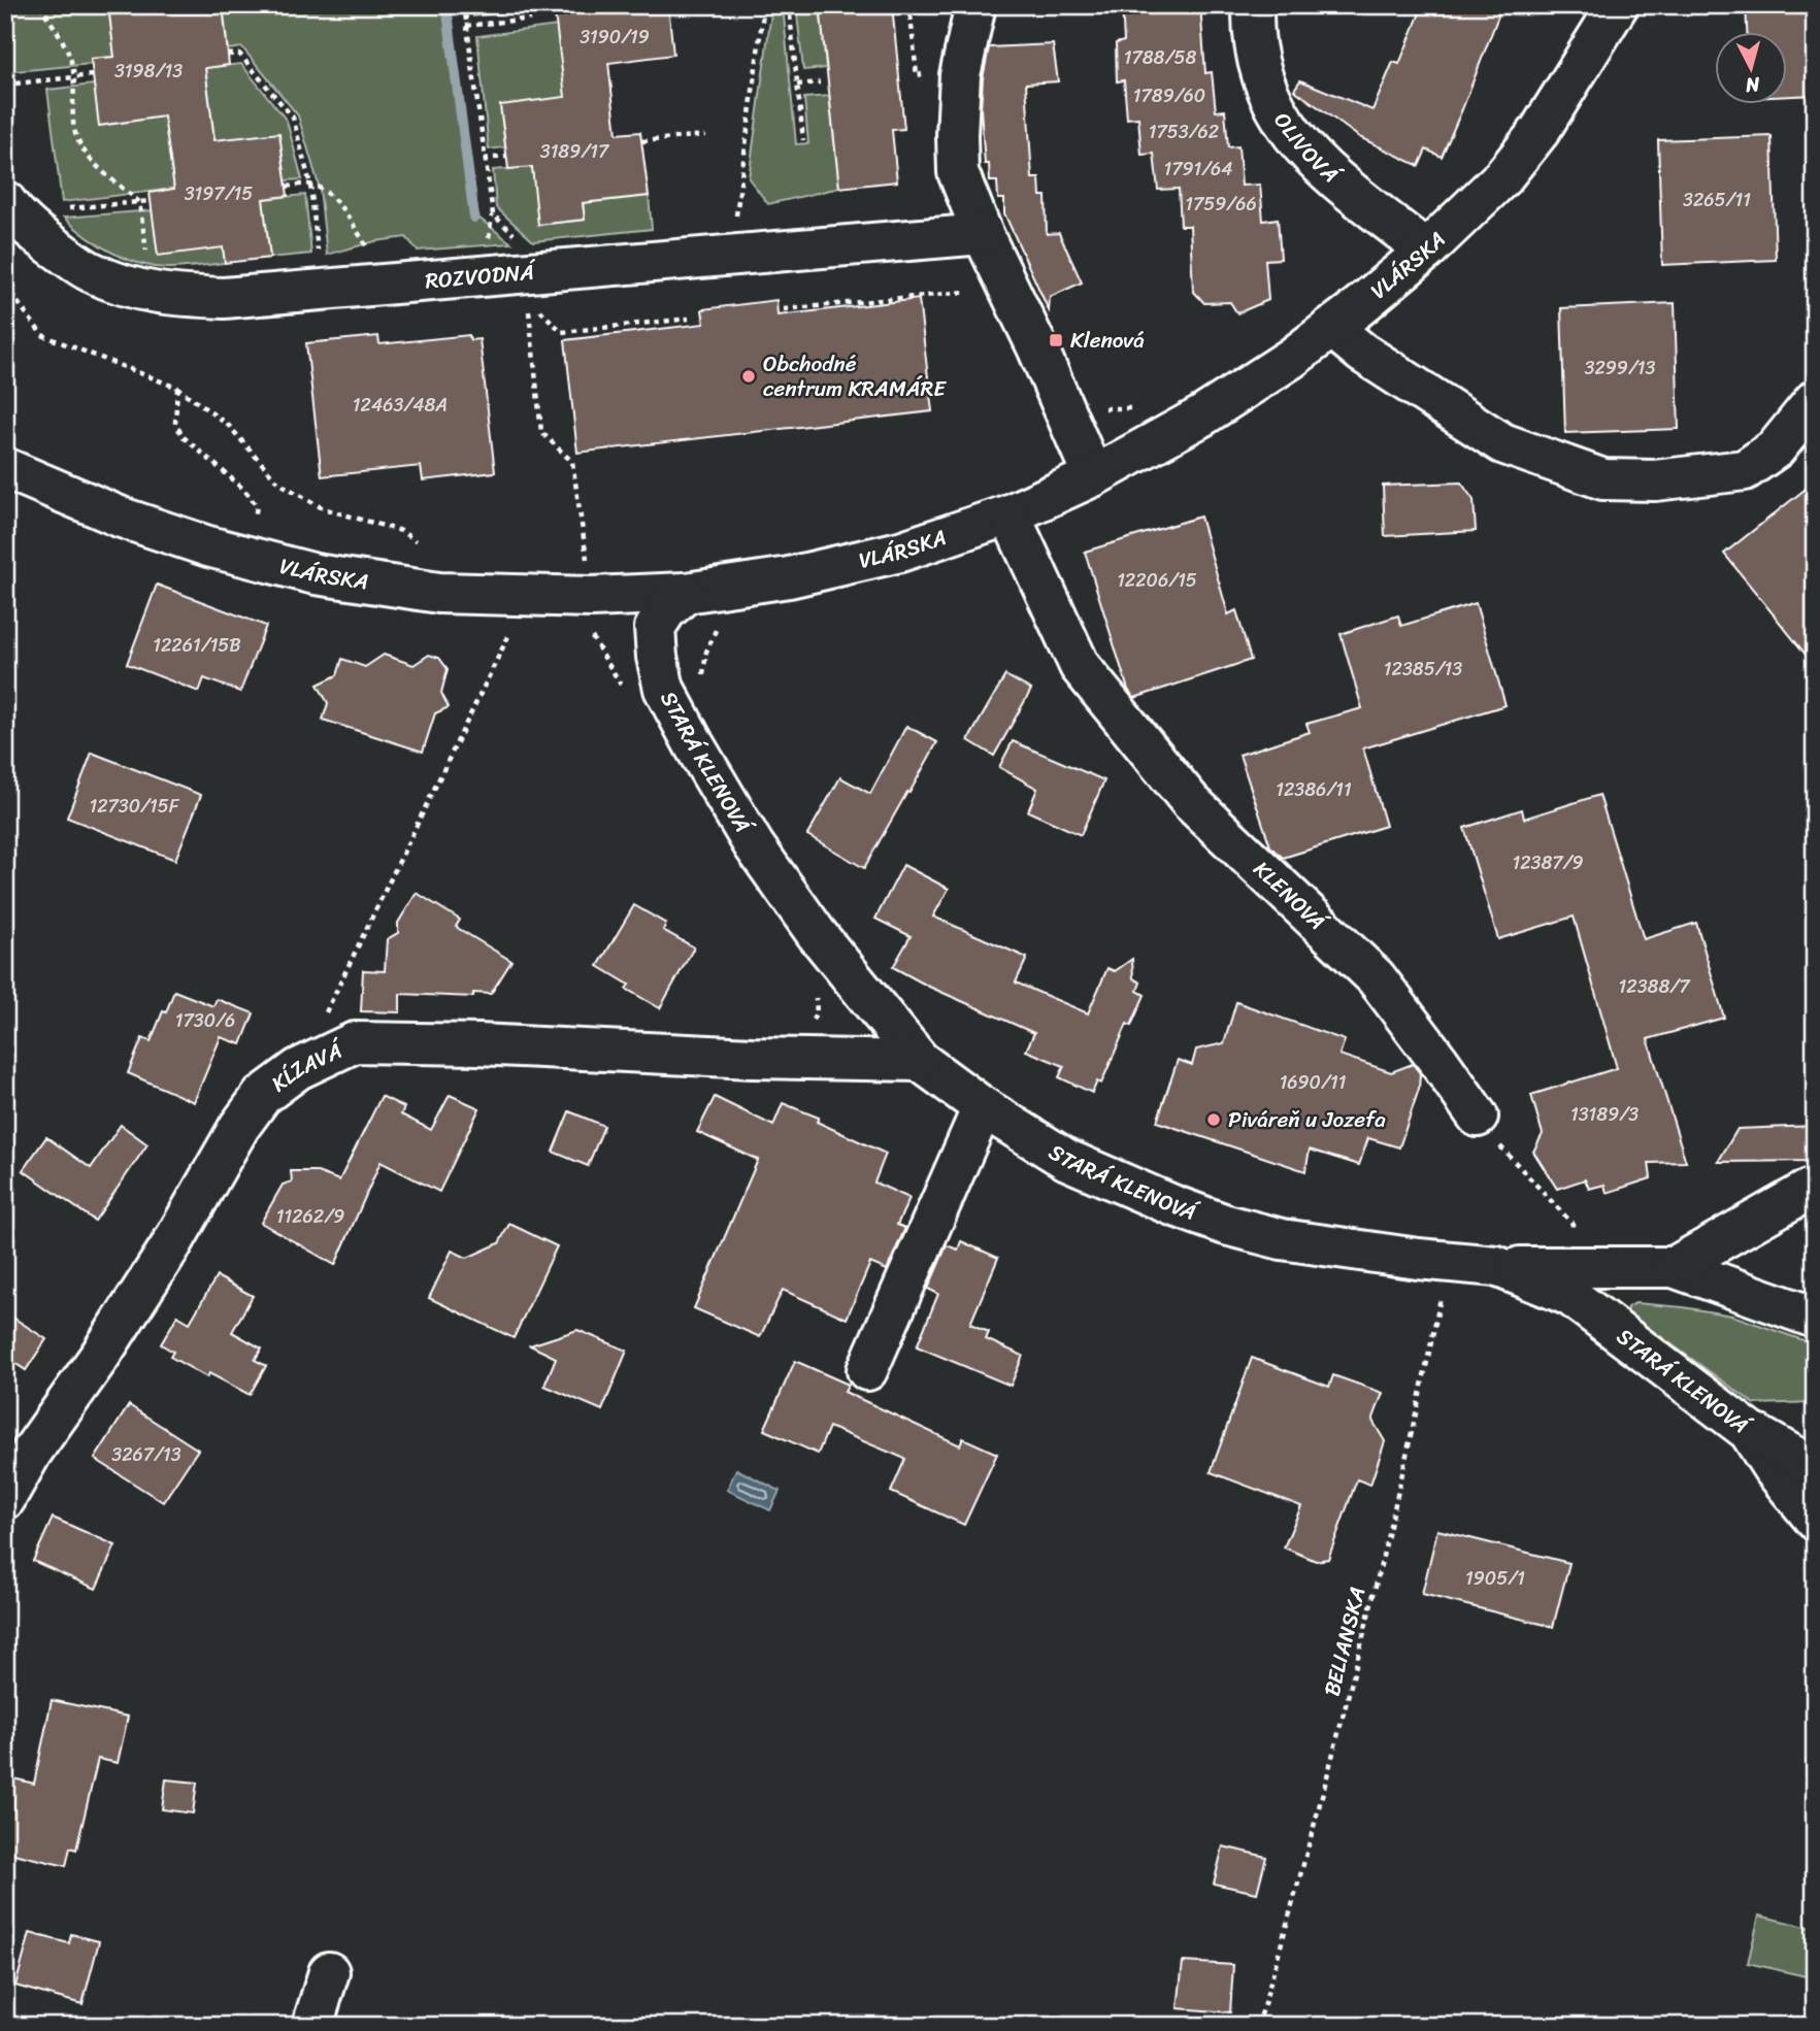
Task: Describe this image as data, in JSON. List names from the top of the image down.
{
  "streets": {
    "street": [
      "OLIVOVÁ",
      "VLÁRSKA",
      "ROZVODNÁ",
      "STARÁ KLENOVÁ",
      "KLENOVÁ",
      "KĹZAVÁ"
    ],
    "path": ["BELIANSKA"]
  },
  "crossings": [
    ["OLIVOVÁ", "VLÁRSKA"],
    ["VLÁRSKA", "STARÁ KLENOVÁ"],
    ["VLÁRSKA", "KLENOVÁ"],
    ["STARÁ KLENOVÁ", "KĹZAVÁ"],
    ["STARÁ KLENOVÁ", "BELIANSKA"]
  ],
  "places": {
    "transit": ["Klenová"],
    "other": ["Obchodné centrum KRAMÁRE", "Piváreň u Jozefa"]
  },
  "house_numbers": [
    "3190/19",
    "1788/58",
    "3198/13",
    "1789/60",
    "1753/62",
    "3189/17",
    "1791/64",
    "3197/15",
    "3265/11",
    "1759/66",
    "3299/13",
    "12463/48A",
    "12206/15",
    "12261/15B",
    "12385/13",
    "12386/11",
    "12730/15F",
    "12387/9",
    "12388/7",
    "1730/6",
    "1690/11",
    "13189/3",
    "11262/9",
    "3267/13",
    "1905/1"
  ],
  "north": "bottom"
}
